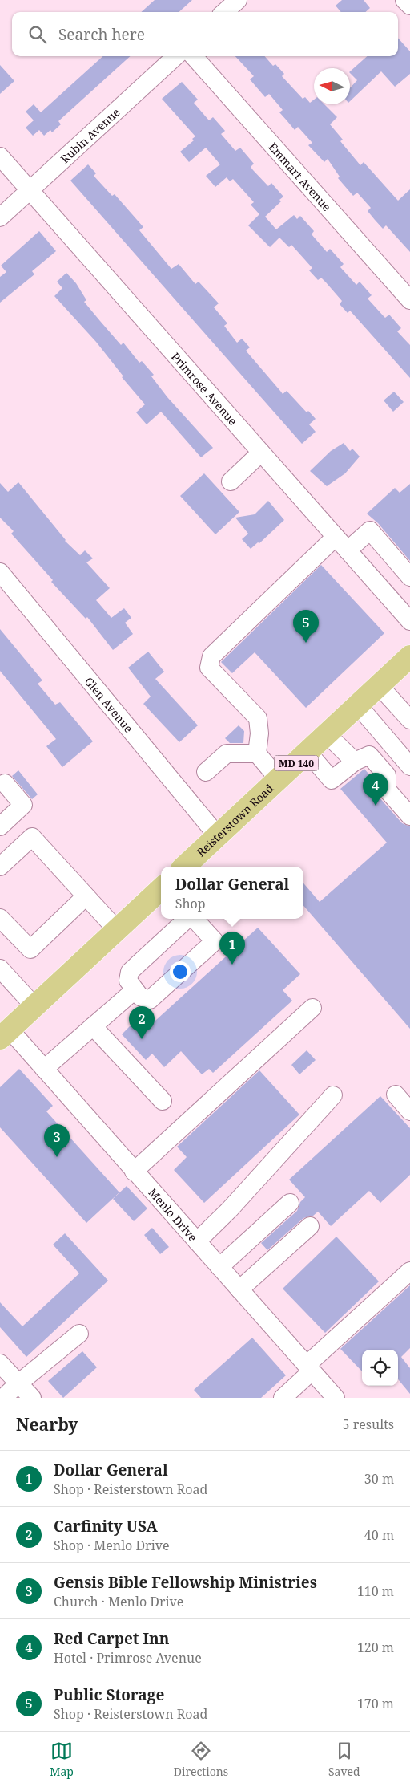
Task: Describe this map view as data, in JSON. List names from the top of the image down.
{
  "streets": {
    "main road": ["MD 140", "Reisterstown Road"],
    "street": [
      "Rubin Avenue",
      "Emmart Avenue",
      "Primrose Avenue",
      "Glen Avenue",
      "Menlo Drive"
    ]
  },
  "crossings": [
    ["Rubin Avenue", "Primrose Avenue"],
    ["Glen Avenue", "Reisterstown Road"]
  ],
  "north": "left",
  "page": {
    "search": "Search here",
    "pins": [
      "5",
      "4",
      "1",
      "2",
      "3"
    ],
    "popup": ["Dollar General", "Shop"],
    "heading": ["Nearby", "5 results"],
    "list": [
      {
        "mark": "1",
        "name": "Dollar General",
        "note": "Shop · Reisterstown Road",
        "value": "30 m"
      },
      {
        "mark": "2",
        "name": "Carfinity USA",
        "note": "Shop · Menlo Drive",
        "value": "40 m"
      },
      {
        "mark": "3",
        "name": "Gensis Bible Fellowship Ministries",
        "note": "Church · Menlo Drive",
        "value": "110 m"
      },
      {
        "mark": "4",
        "name": "Red Carpet Inn",
        "note": "Hotel · Primrose Avenue",
        "value": "120 m"
      },
      {
        "mark": "5",
        "name": "Public Storage",
        "note": "Shop · Reisterstown Road",
        "value": "170 m"
      }
    ],
    "nav": ["Map", "Directions", "Saved"]
  }
}
